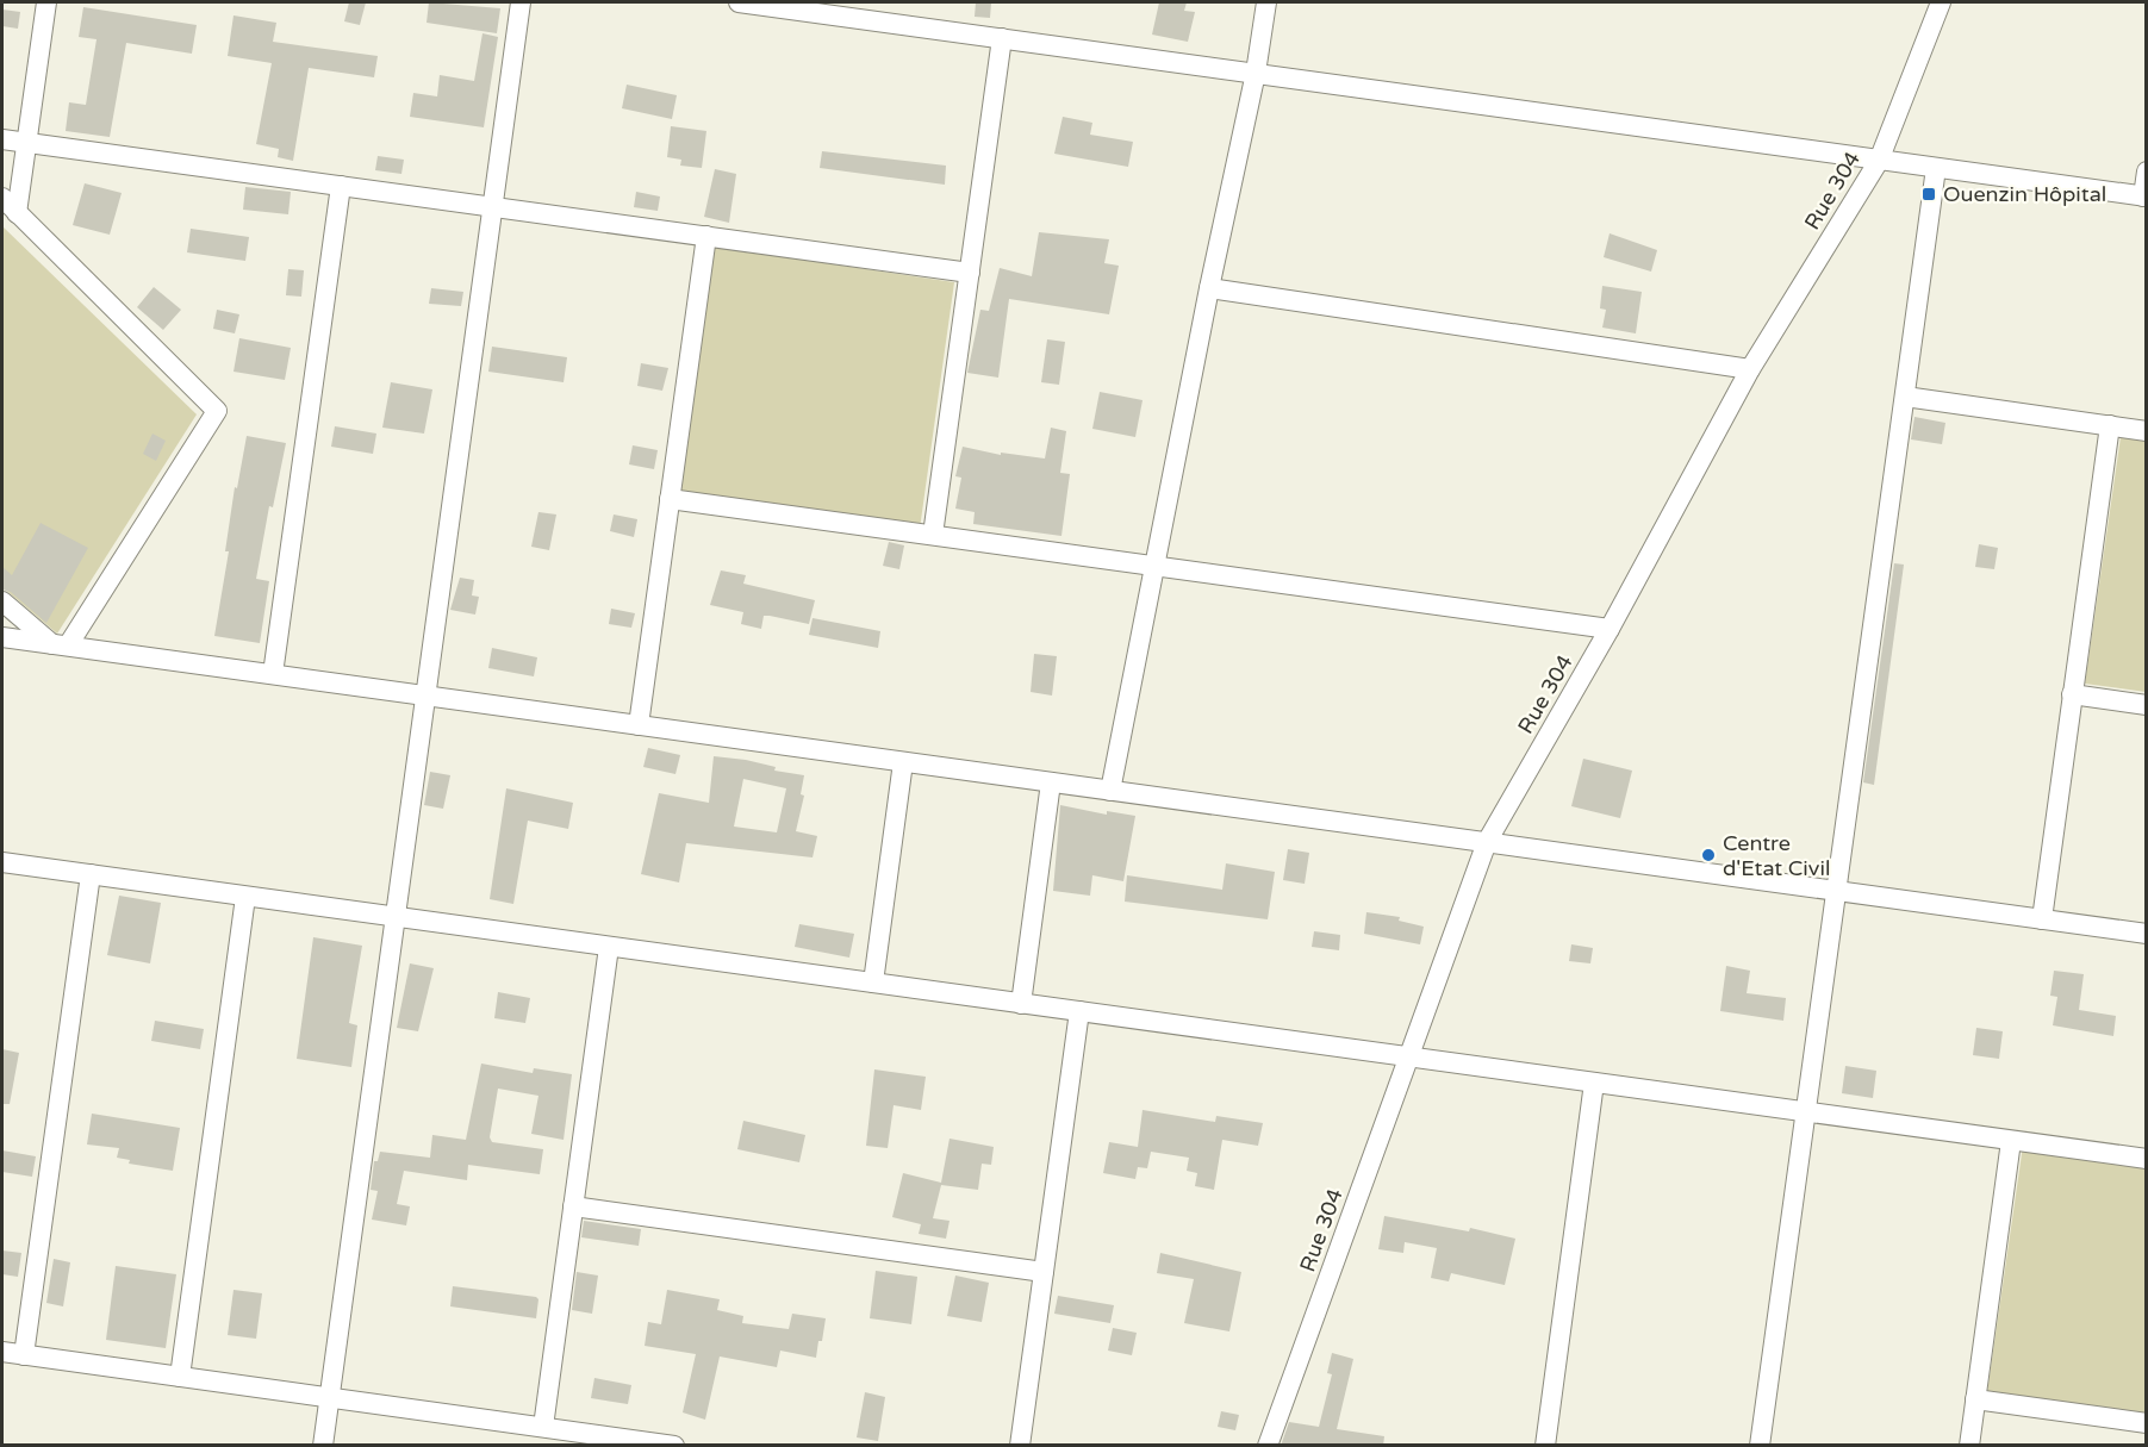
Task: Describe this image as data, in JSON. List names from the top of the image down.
{
  "streets": {
    "street": ["Rue 304"]
  },
  "places": {
    "transit": ["Ouenzin Hôpital"],
    "other": ["Centre d'Etat Civil"]
  }
}
